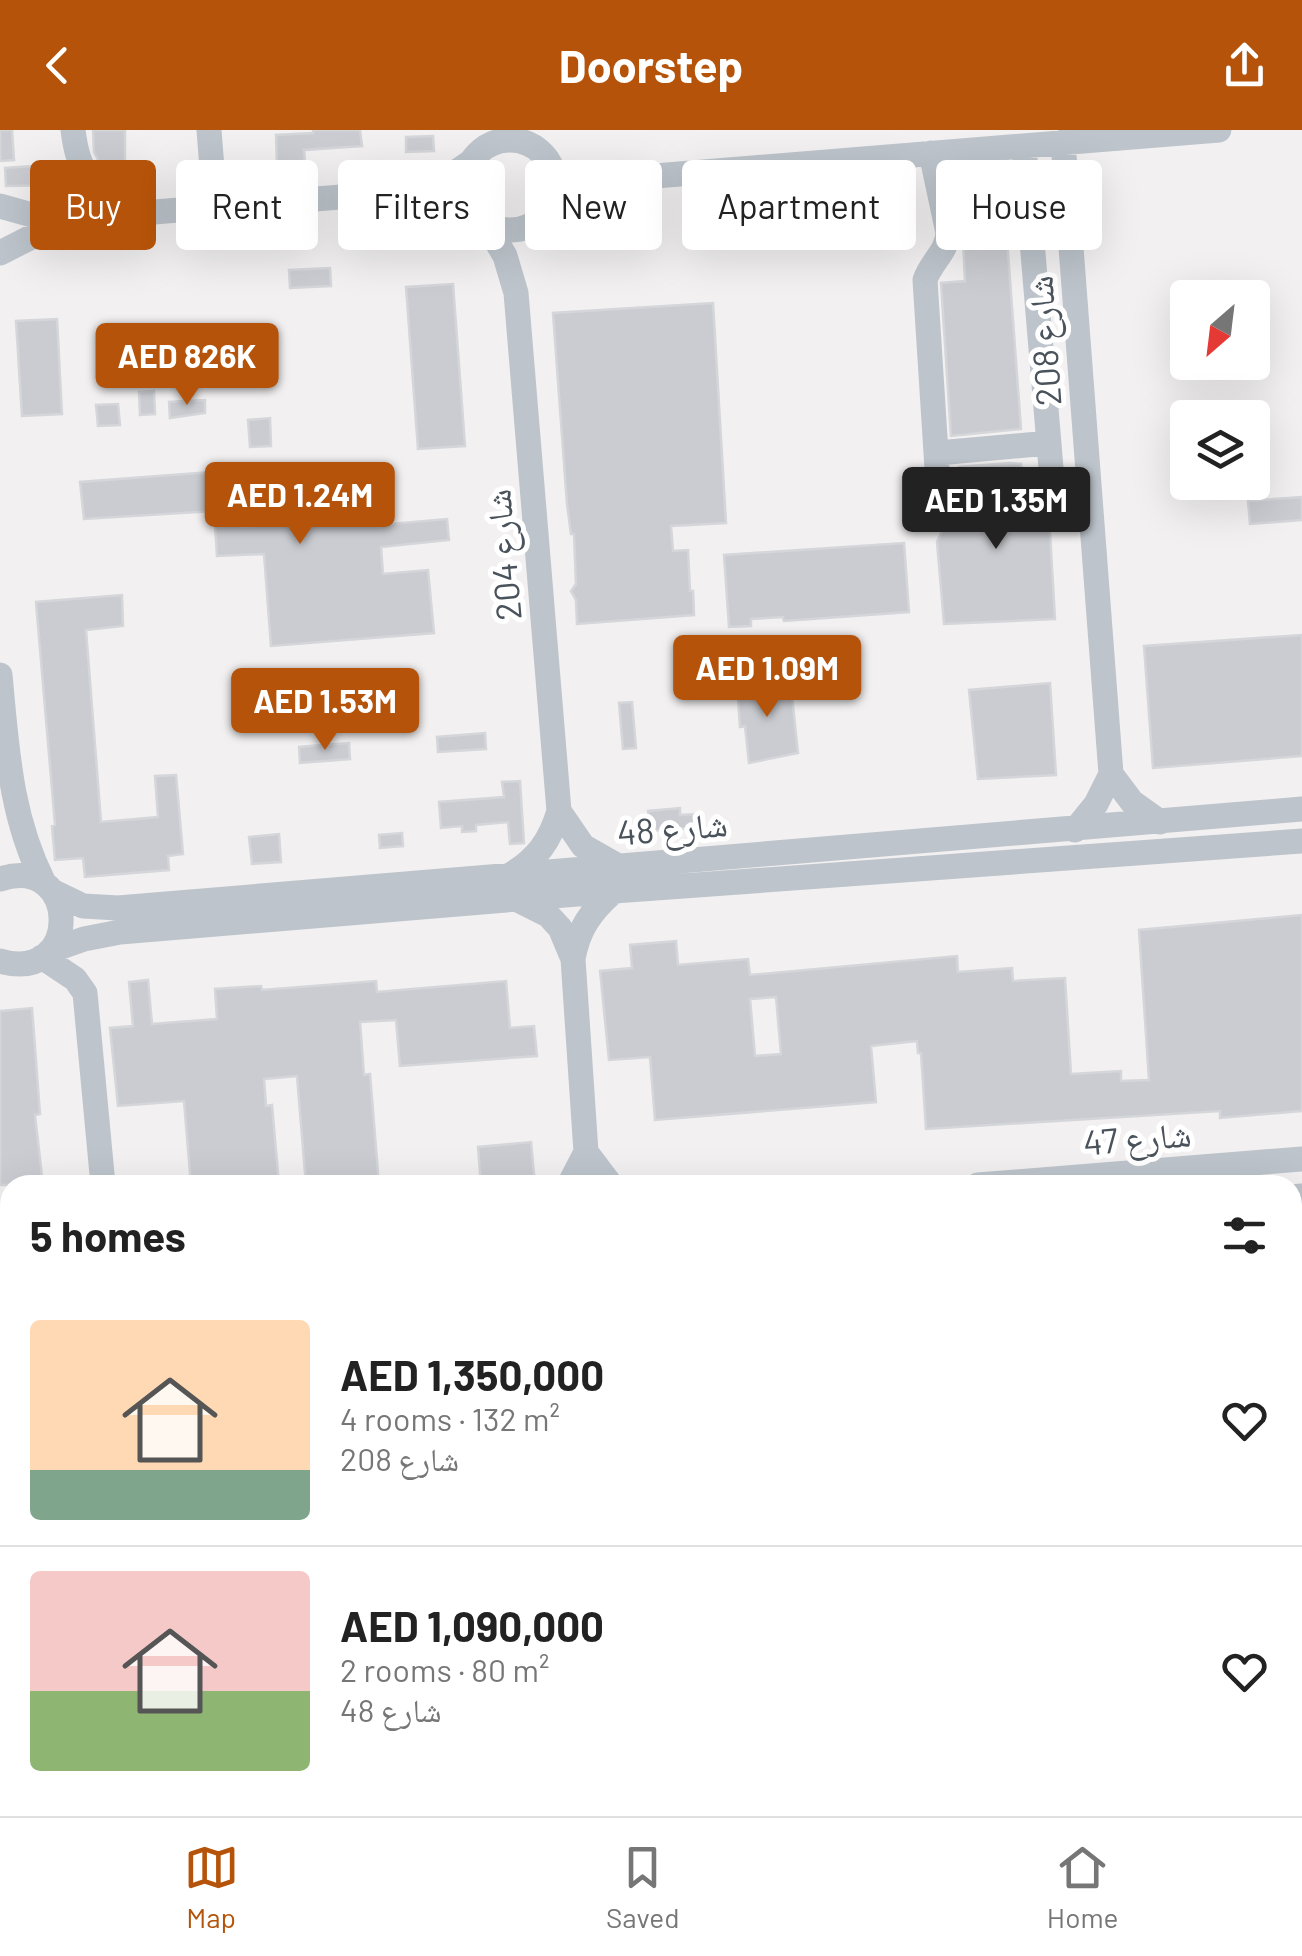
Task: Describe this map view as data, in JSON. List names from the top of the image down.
{
  "streets": {
    "street": [
      "شارع 208",
      "شارع 204",
      "شارع 48",
      "شارع 47"
    ]
  },
  "north": "bottom left",
  "page": {
    "header": "Doorstep",
    "chip": [
      "Buy",
      "Rent",
      "Filters",
      "New",
      "Apartment",
      "House"
    ],
    "price": [
      "AED 826K",
      "AED 1.24M",
      "AED 1.35M",
      "AED 1.09M",
      "AED 1.53M"
    ],
    "heading": "5 homes",
    "list": [
      {
        "name": "AED 1,350,000",
        "note": "4 rooms · 132 m² · شارع 208"
      },
      {
        "name": "AED 1,090,000",
        "note": "2 rooms · 80 m² · شارع 48"
      }
    ],
    "tabs": ["Map", "Saved", "Home"]
  }
}
